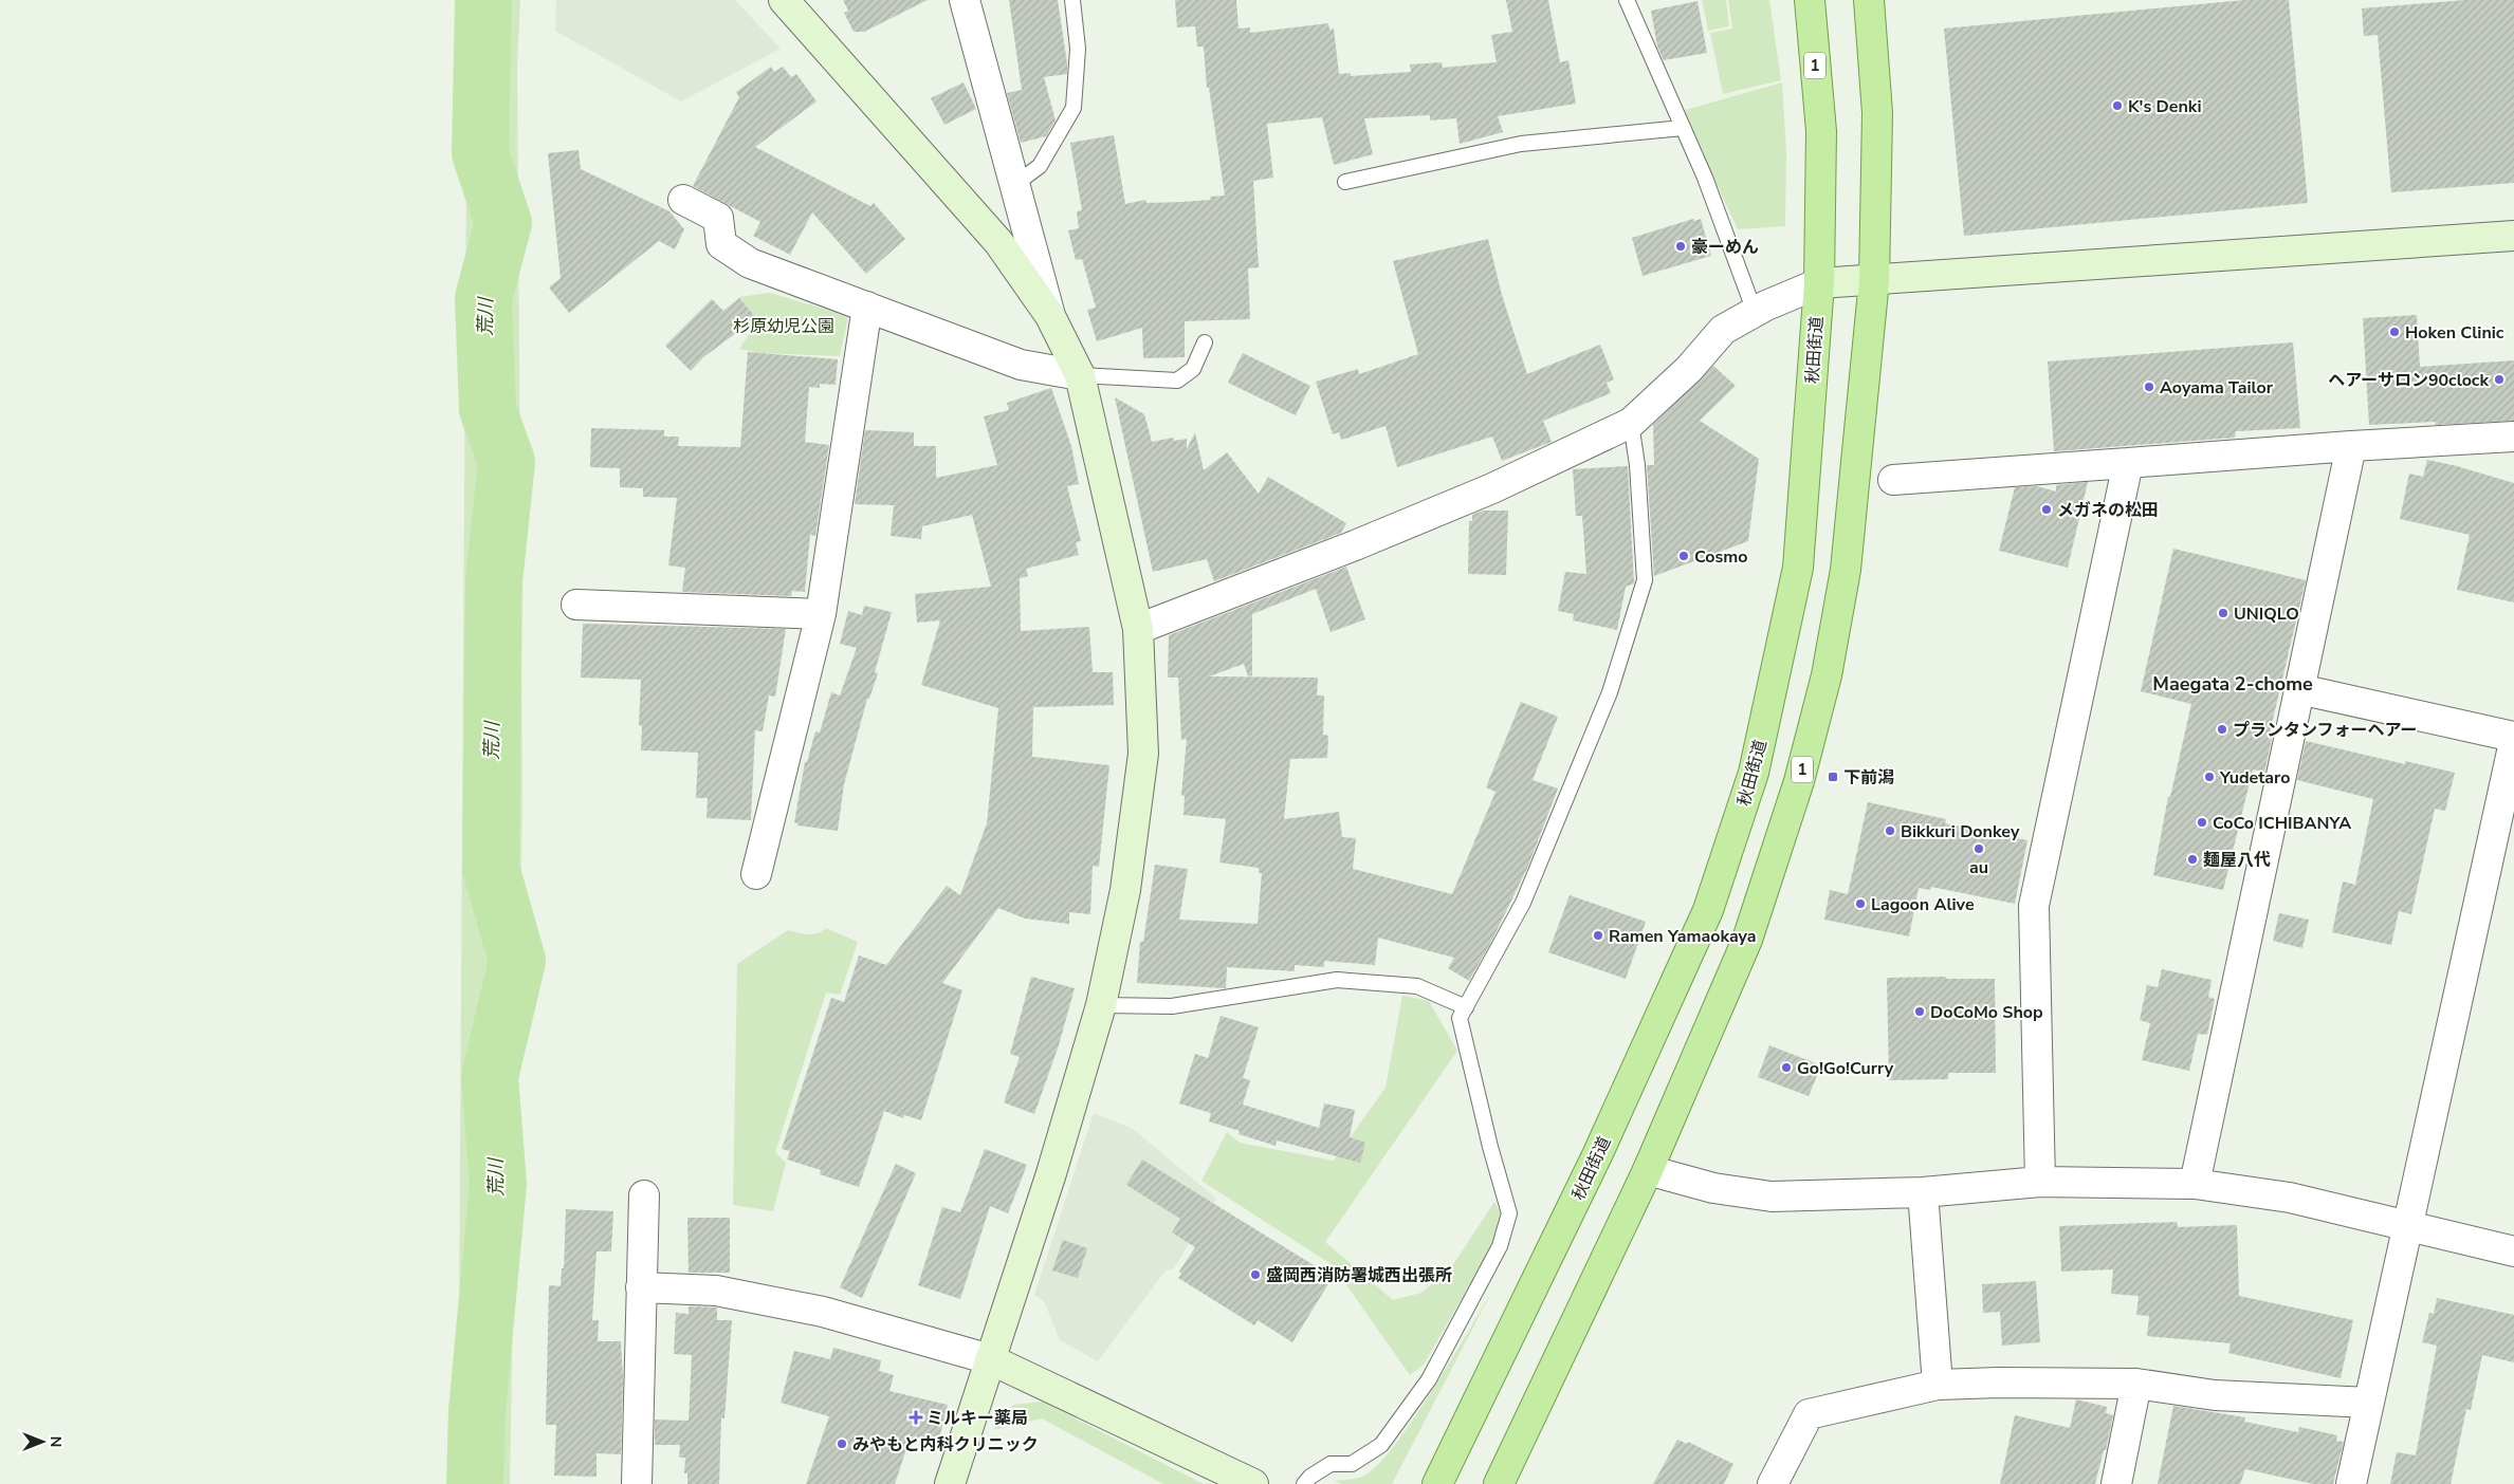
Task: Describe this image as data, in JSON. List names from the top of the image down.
{
  "streets": {
    "main road": ["1", "秋田街道"]
  },
  "districts": ["Maegata 2-chome"],
  "water": ["荒川"],
  "parks": ["杉原幼児公園"],
  "places": {
    "other": [
      "K's Denki",
      "豪ーめん",
      "Hoken Clinic",
      "ヘアーサロン90clock",
      "Aoyama Tailor",
      "メガネの松田",
      "Cosmo",
      "UNIQLO",
      "プランタンフォーヘアー",
      "Yudetaro",
      "CoCo ICHIBANYA",
      "Bikkuri Donkey",
      "au",
      "麺屋八代",
      "Lagoon Alive",
      "Ramen Yamaokaya",
      "DoCoMo Shop",
      "Go!Go!Curry",
      "盛岡西消防署城西出張所",
      "みやもと内科クリニック"
    ],
    "transit": ["下前潟"],
    "health": ["ミルキー薬局"]
  },
  "north": "right"
}
